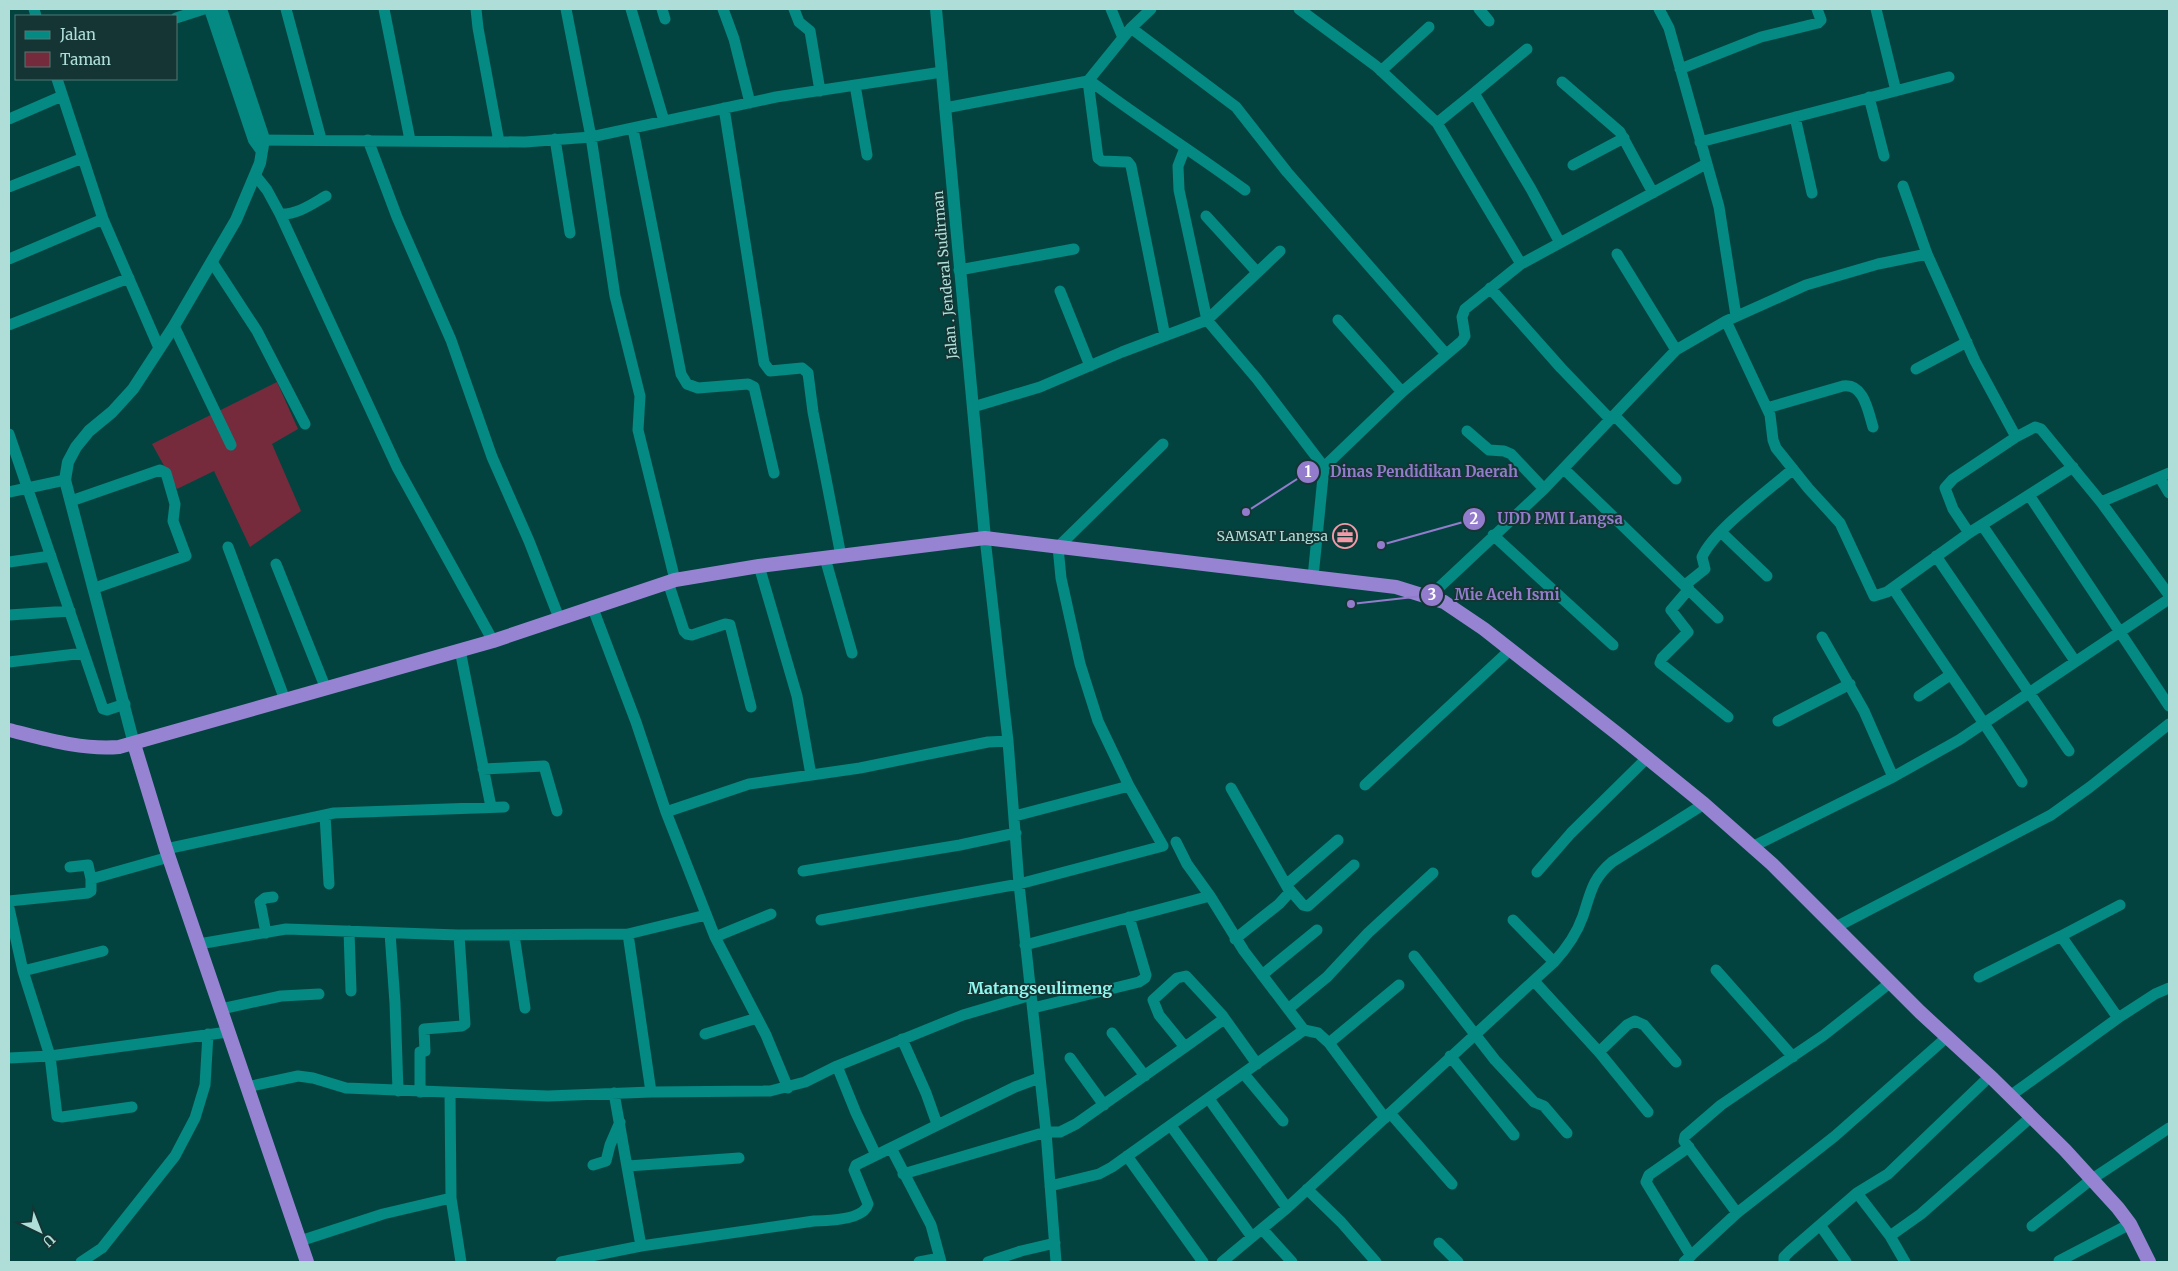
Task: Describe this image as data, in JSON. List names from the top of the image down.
{
  "streets": {
    "main road": ["Jalan . Jenderal Sudirman"]
  },
  "districts": ["Matangseulimeng"],
  "places": {
    "other": ["Dinas Pendidikan Daerah", "UDD PMI Langsa", "Mie Aceh Ismi"],
    "office": ["SAMSAT Langsa"]
  },
  "legend": ["Jalan", "Taman"],
  "north": "bottom right"
}
